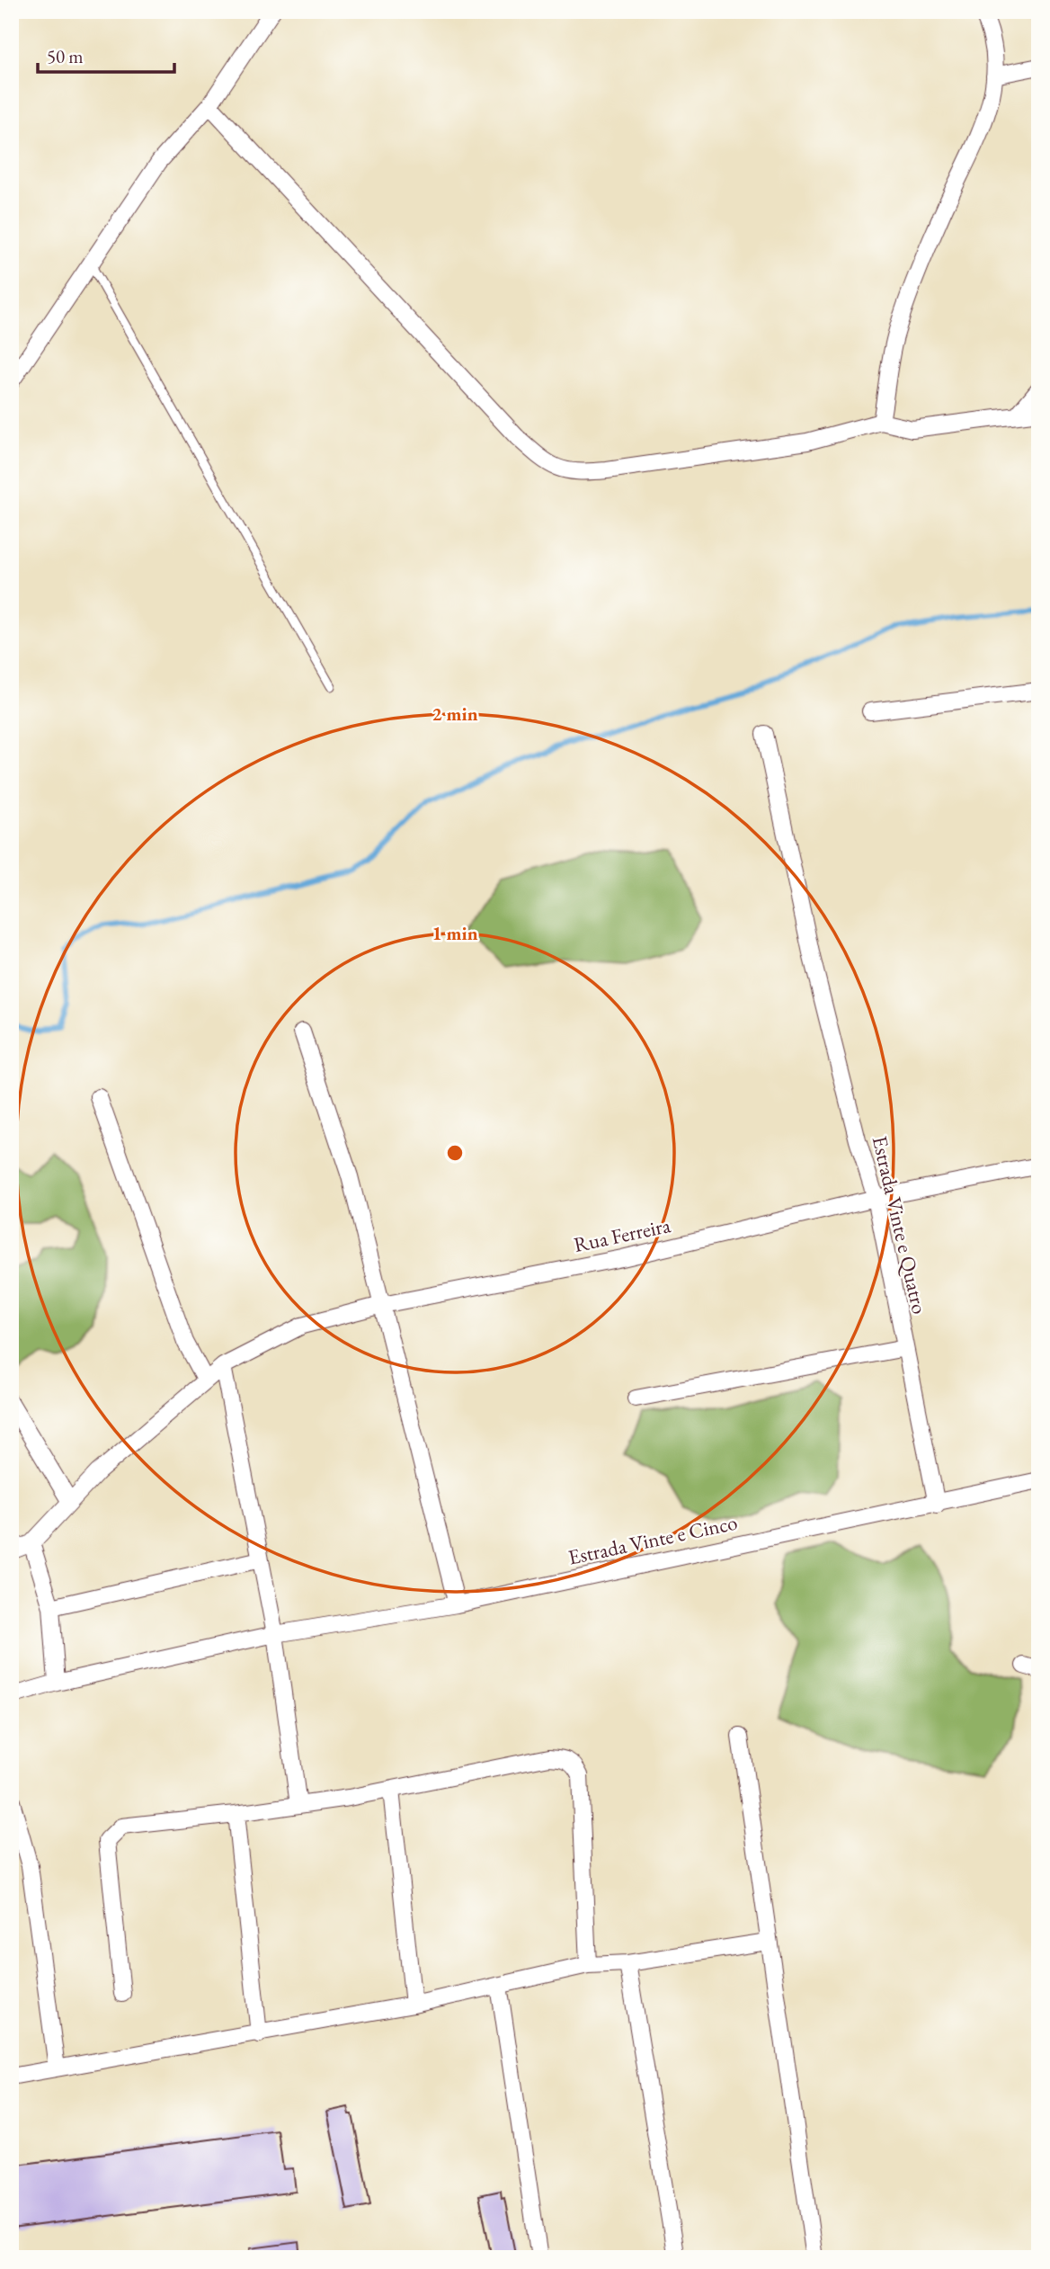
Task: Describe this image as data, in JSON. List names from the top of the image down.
{
  "streets": {
    "street": ["Estrada Vinte e Quatro", "Rua Ferreira", "Estrada Vinte e Cinco"]
  },
  "crossings": [
    ["Estrada Vinte e Quatro", "Rua Ferreira"],
    ["Estrada Vinte e Quatro", "Estrada Vinte e Cinco"]
  ],
  "scale_bar": "50 m",
  "rings": ["2 min", "1 min"]
}
